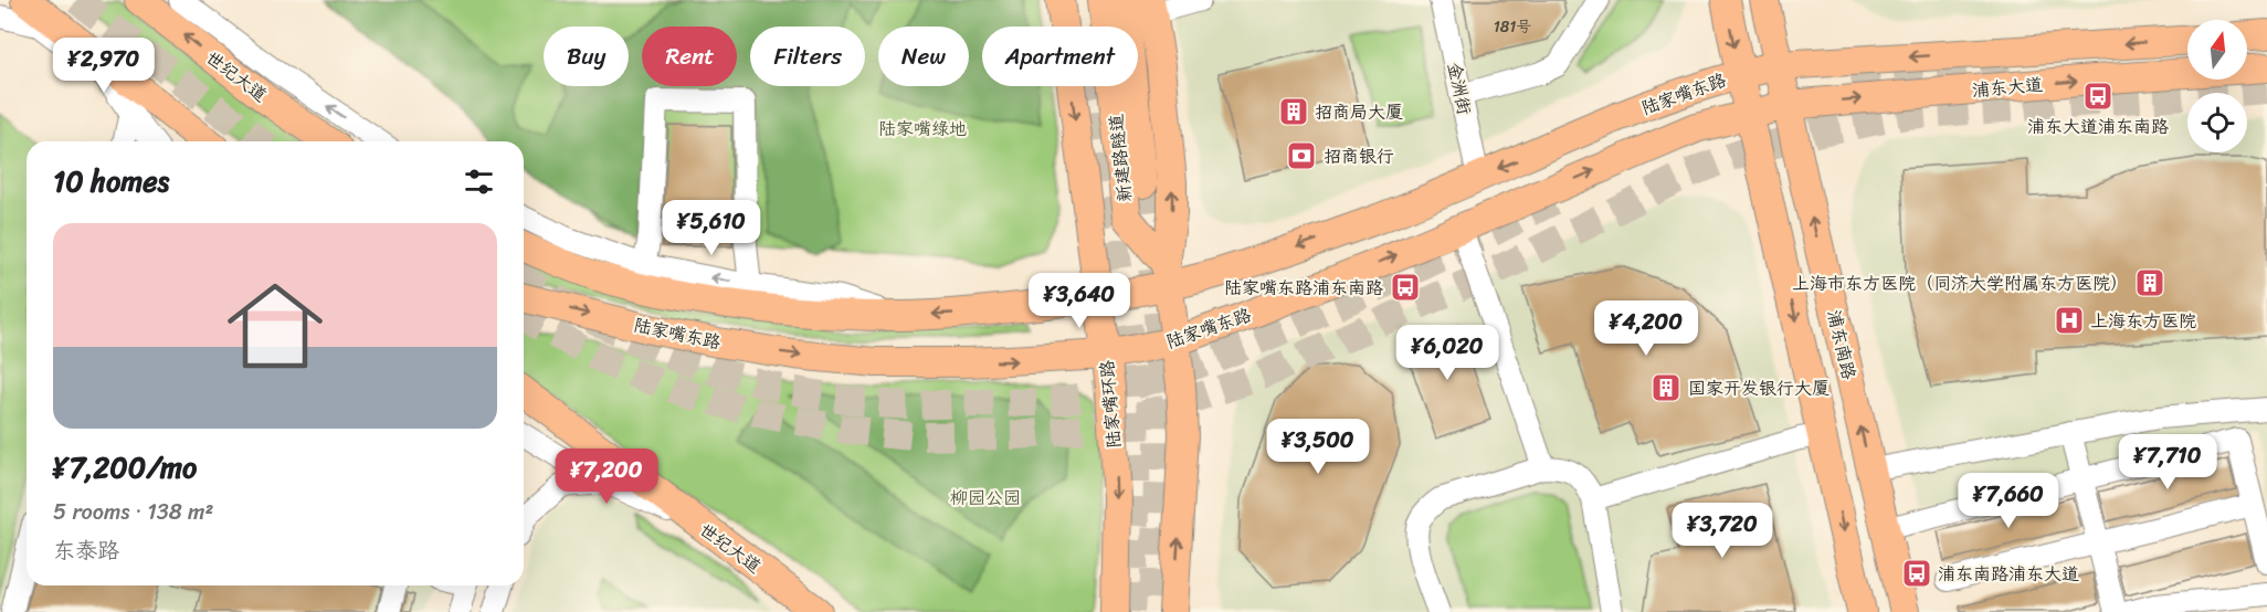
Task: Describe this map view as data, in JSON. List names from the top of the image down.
{
  "streets": {
    "main road": [
      "世纪大道",
      "浦东大道",
      "陆家嘴东路",
      "新建路隧道",
      "浦东南路",
      "陆家嘴环路"
    ],
    "street": ["金洲街"]
  },
  "crossings": [
    ["浦东大道", "陆家嘴东路"],
    ["浦东大道", "浦东南路"],
    ["金洲街", "陆家嘴东路"],
    ["陆家嘴东路", "新建路隧道"],
    ["陆家嘴东路", "陆家嘴环路"]
  ],
  "parks": ["陆家嘴绿地", "柳园公园"],
  "places": {
    "bus stop": ["浦东大道浦东南路", "陆家嘴东路浦东南路", "浦东南路浦东大道"],
    "building": ["招商局大厦", "上海市东方医院（同济大学附属东方医院）", "国家开发银行大厦"],
    "bank": ["招商银行"],
    "hospital": ["上海东方医院"]
  },
  "house_numbers": ["181号"],
  "north": "top",
  "page": {
    "chip": [
      "Buy",
      "Rent",
      "Filters",
      "New",
      "Apartment"
    ],
    "price": [
      "¥2,970",
      "¥5,610",
      "¥3,640",
      "¥4,200",
      "¥6,020",
      "¥3,500",
      "¥7,710",
      "¥7,200",
      "¥7,660",
      "¥3,720"
    ],
    "heading": "10 homes",
    "list": [
      {
        "name": "¥7,200/mo",
        "note": "5 rooms · 138 m² · 东泰路"
      }
    ]
  }
}
